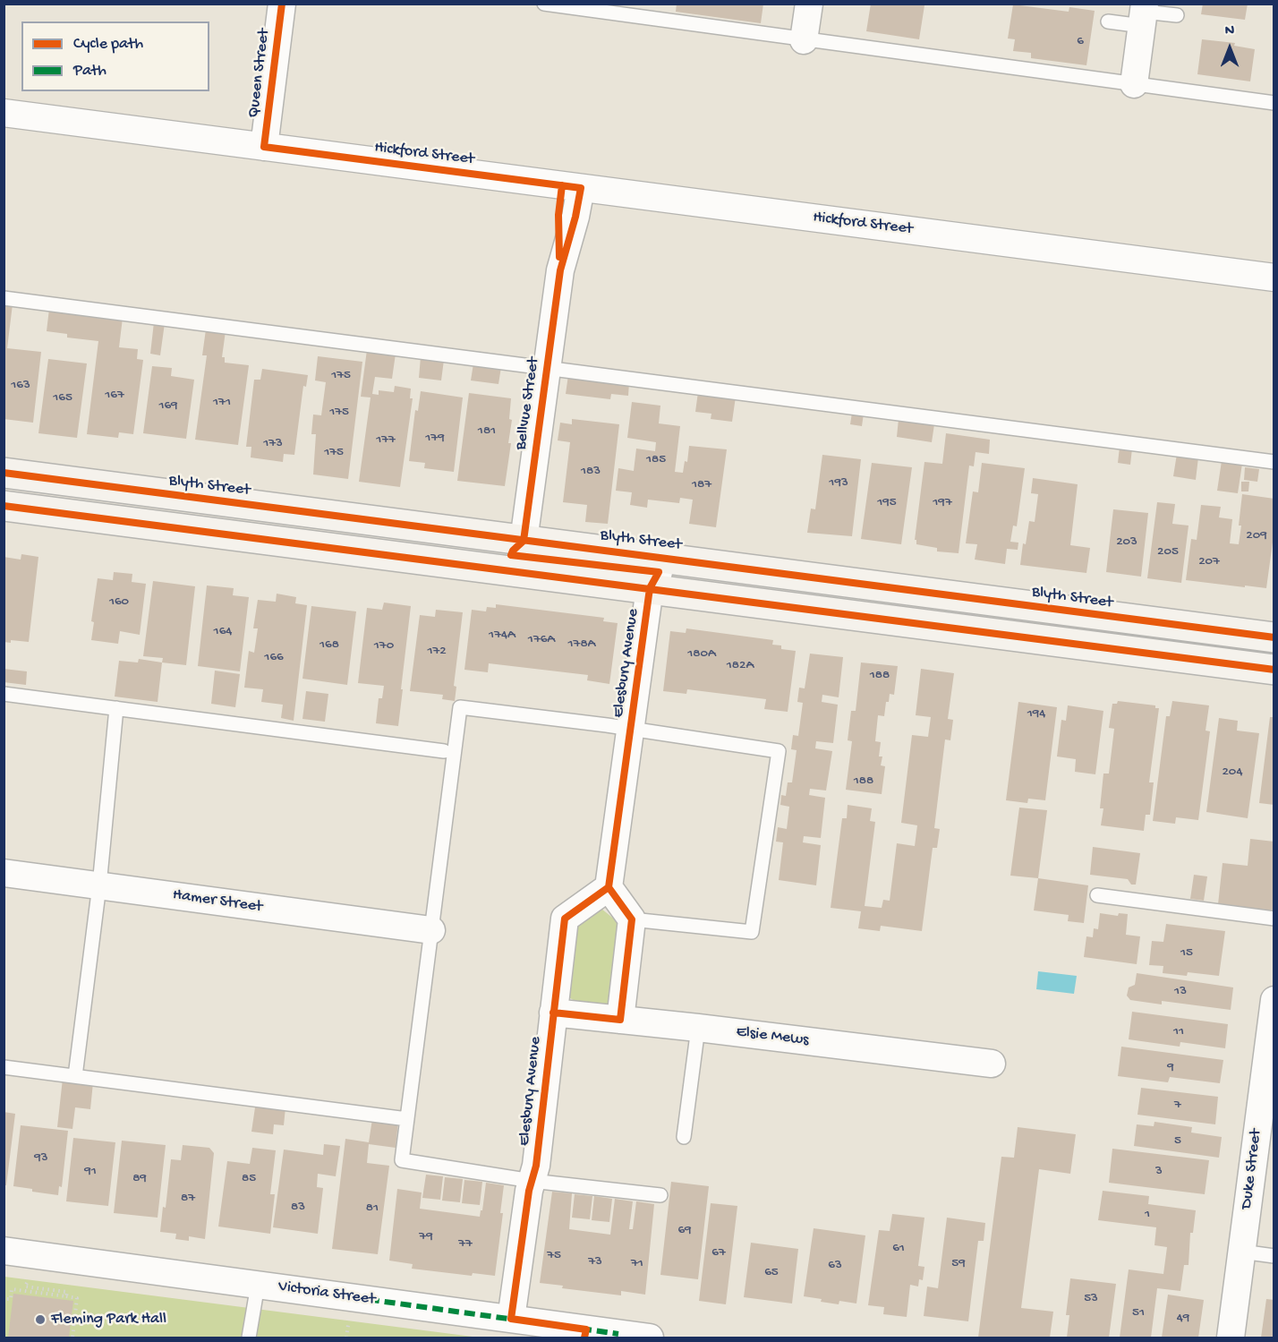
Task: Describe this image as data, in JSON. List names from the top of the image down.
{
  "streets": {
    "street": [
      "Queen Street",
      "Hickford Street",
      "Bellvue Street",
      "Blyth Street",
      "Elesbury Avenue",
      "Hamer Street",
      "Elsie Mews",
      "Duke Street",
      "Victoria Street"
    ]
  },
  "crossings": [
    ["Queen Street", "Hickford Street"],
    ["Hickford Street", "Bellvue Street"],
    ["Bellvue Street", "Blyth Street"],
    ["Blyth Street", "Elesbury Avenue"],
    ["Elesbury Avenue", "Elsie Mews"],
    ["Elesbury Avenue", "Victoria Street"]
  ],
  "places": ["Fleming Park Hall"],
  "house_numbers": [
    "6",
    "175",
    "163",
    "167",
    "165",
    "171",
    "169",
    "175",
    "181",
    "179",
    "177",
    "173",
    "175",
    "185",
    "183",
    "193",
    "187",
    "195",
    "197",
    "209",
    "203",
    "205",
    "207",
    "160",
    "164",
    "174A",
    "176A",
    "178A",
    "168",
    "170",
    "172",
    "180A",
    "166",
    "182A",
    "188",
    "194",
    "204",
    "188",
    "15",
    "13",
    "11",
    "9",
    "7",
    "5",
    "93",
    "91",
    "3",
    "89",
    "85",
    "87",
    "83",
    "81",
    "1",
    "69",
    "79",
    "77",
    "61",
    "67",
    "75",
    "73",
    "71",
    "59",
    "63",
    "65",
    "53",
    "51",
    "49"
  ],
  "legend": ["Cycle path", "Path"],
  "north": "top"
}
